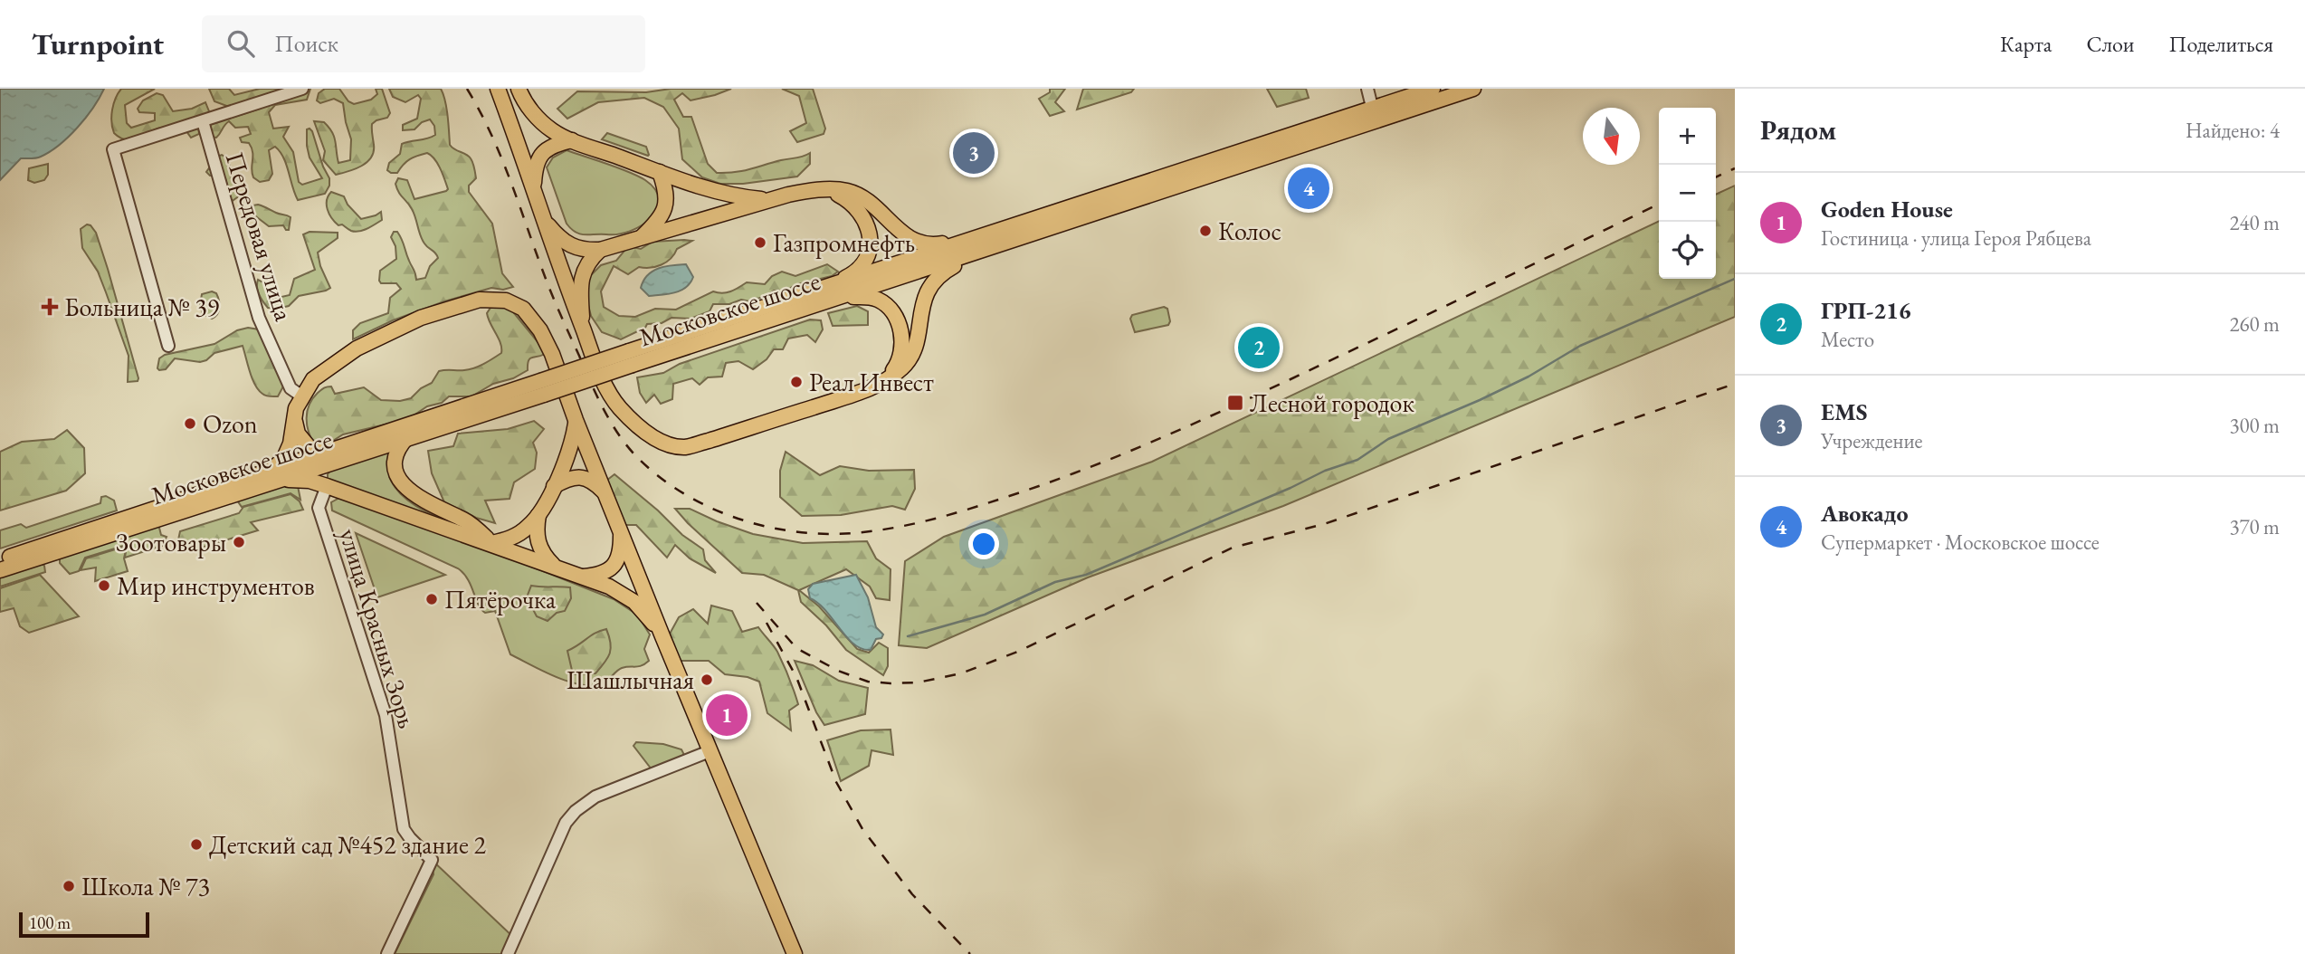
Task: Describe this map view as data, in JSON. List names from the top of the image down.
{
  "streets": {
    "main road": ["Московское шоссе"],
    "street": ["Передовая улица", "улица Красных Зорь"]
  },
  "places": {
    "other": [
      "Колос",
      "Газпромнефть",
      "Реал Инвест",
      "Ozon",
      "Зоотовары",
      "Мир инструментов",
      "Пятёрочка",
      "Шашлычная",
      "Детский сад №452 здание 2",
      "Школа № 73"
    ],
    "health": ["Больница № 39"],
    "transit": ["Лесной городок"]
  },
  "scale_bar": "100 m",
  "north": "bottom",
  "page": {
    "header": "Turnpoint",
    "search": "Поиск",
    "nav": ["Карта", "Слои", "Поделиться"],
    "heading": ["Рядом", "Найдено: 4"],
    "map_buttons": ["+", "−"],
    "pins": [
      "3",
      "4",
      "2",
      "1"
    ],
    "list": [
      {
        "mark": "1",
        "name": "Goden House",
        "note": "Гостиница · улица Героя Рябцева",
        "value": "240 m"
      },
      {
        "mark": "2",
        "name": "ГРП-216",
        "note": "Место",
        "value": "260 m"
      },
      {
        "mark": "3",
        "name": "EMS",
        "note": "Учреждение",
        "value": "300 m"
      },
      {
        "mark": "4",
        "name": "Авокадо",
        "note": "Супермаркет · Московское шоссе",
        "value": "370 m"
      }
    ],
    "scale": "100 m"
  }
}
